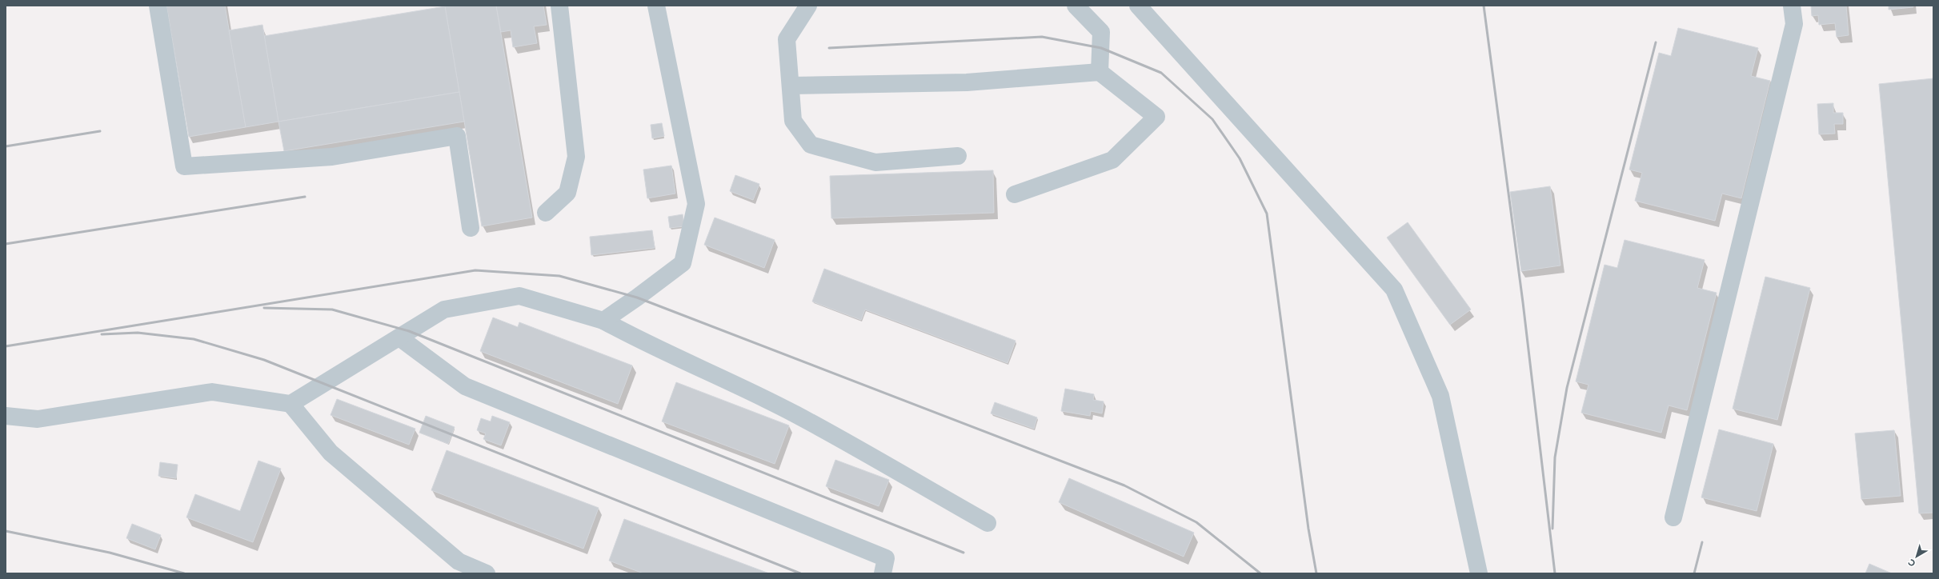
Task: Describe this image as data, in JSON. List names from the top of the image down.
{
  "north": "bottom left"
}
